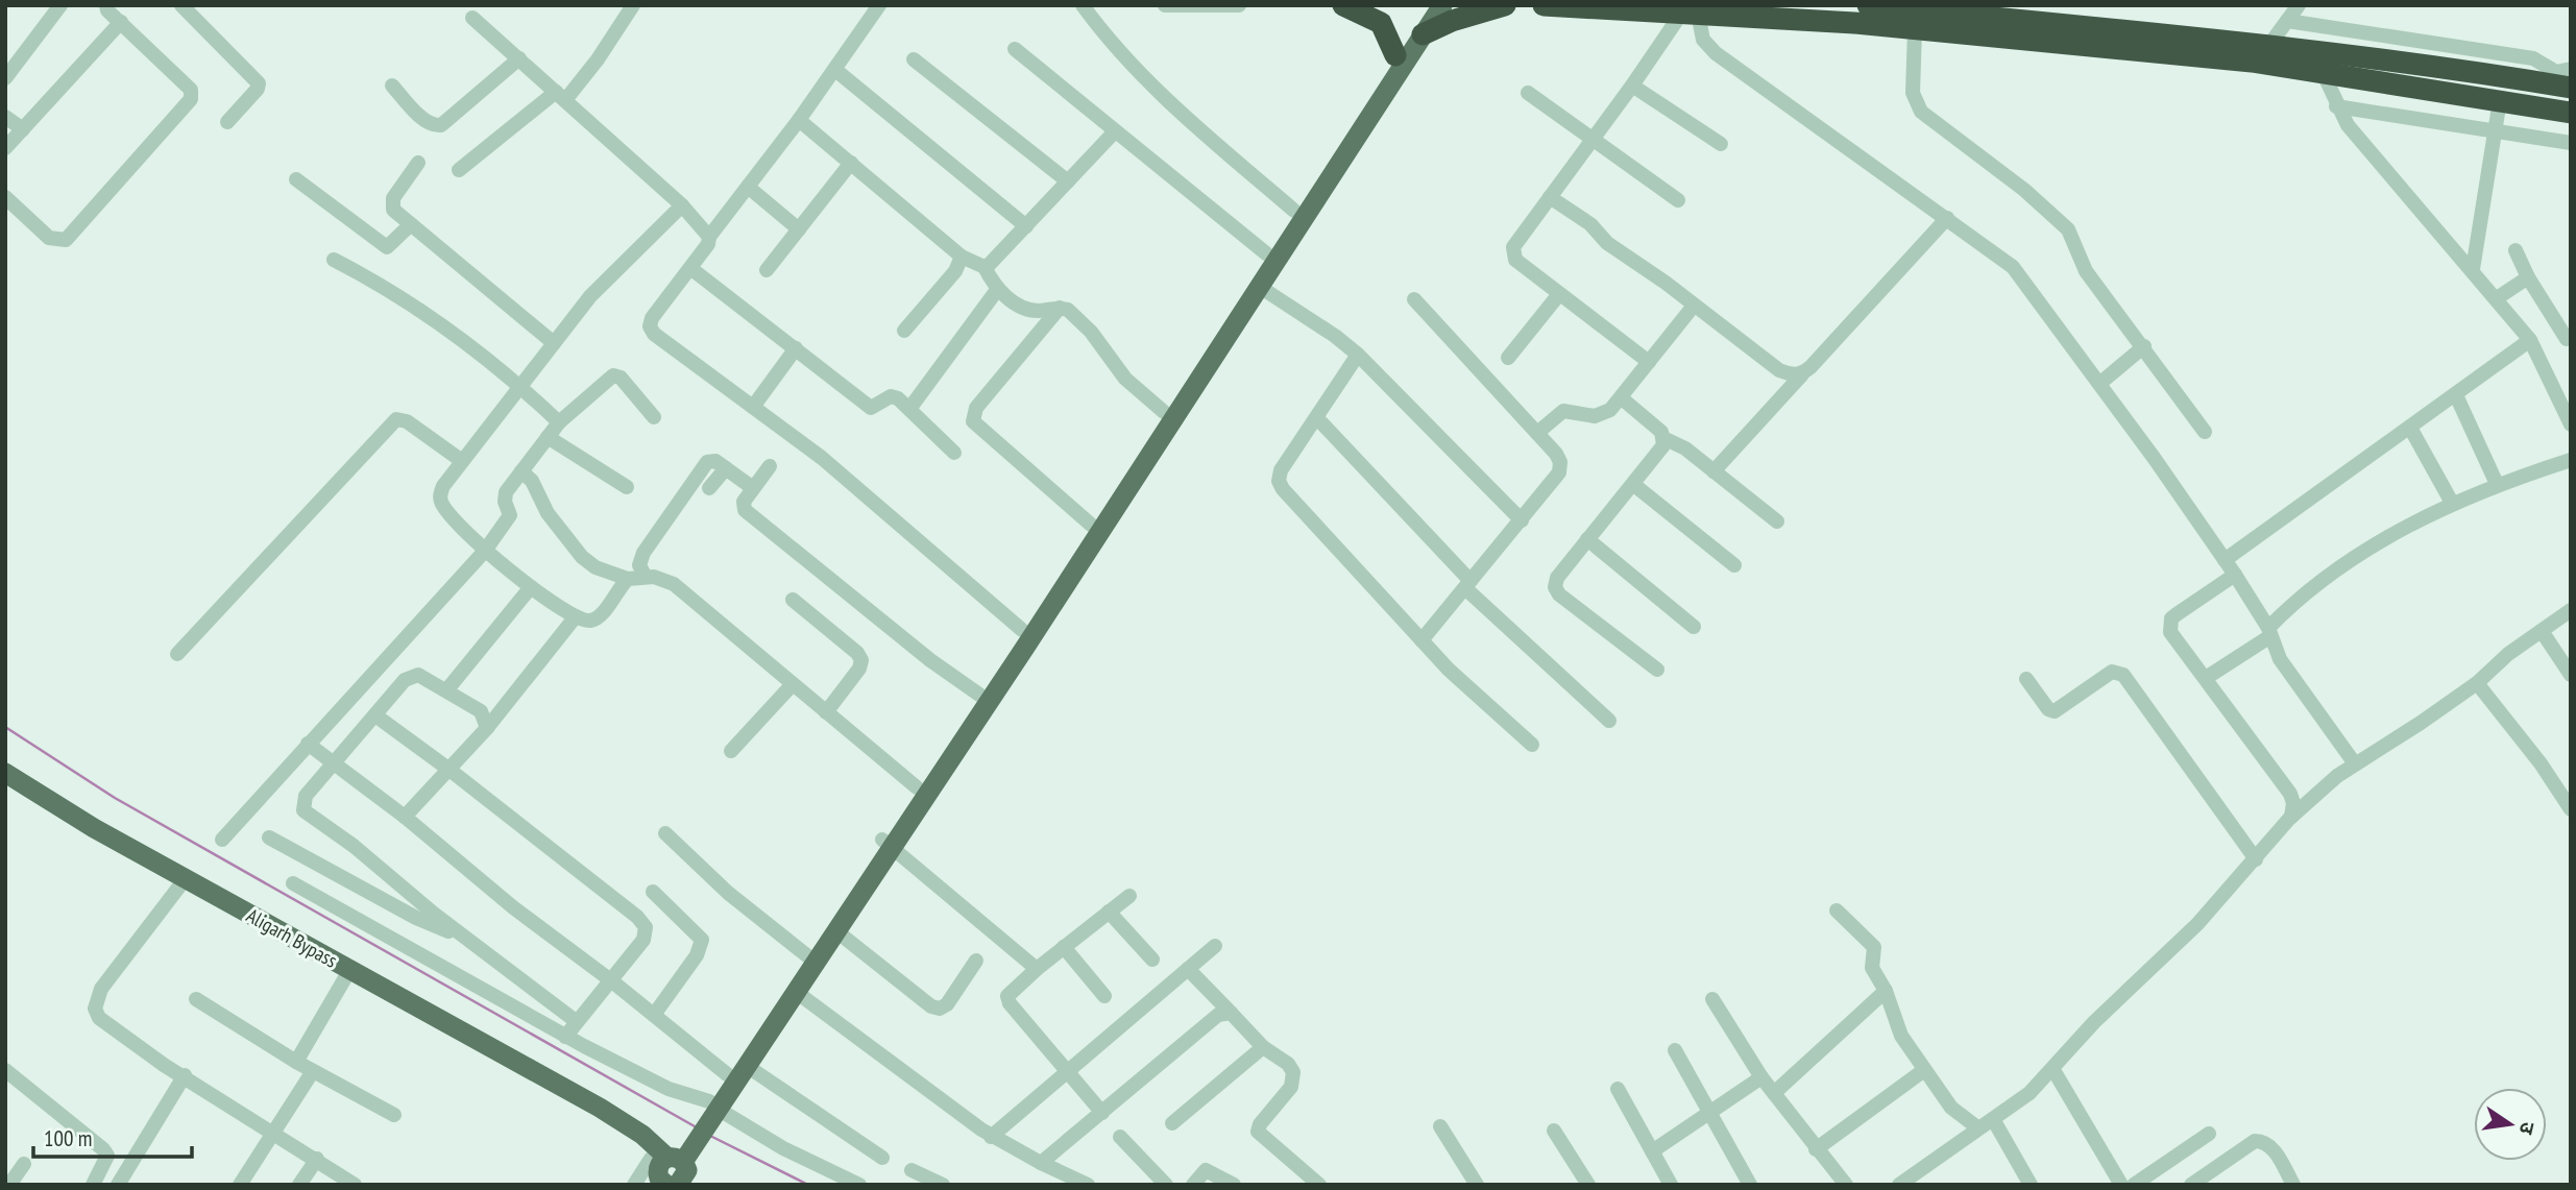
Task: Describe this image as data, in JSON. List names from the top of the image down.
{
  "streets": {
    "main road": ["Aligarh Bypass"]
  },
  "scale_bar": "100 m",
  "north": "right"
}
